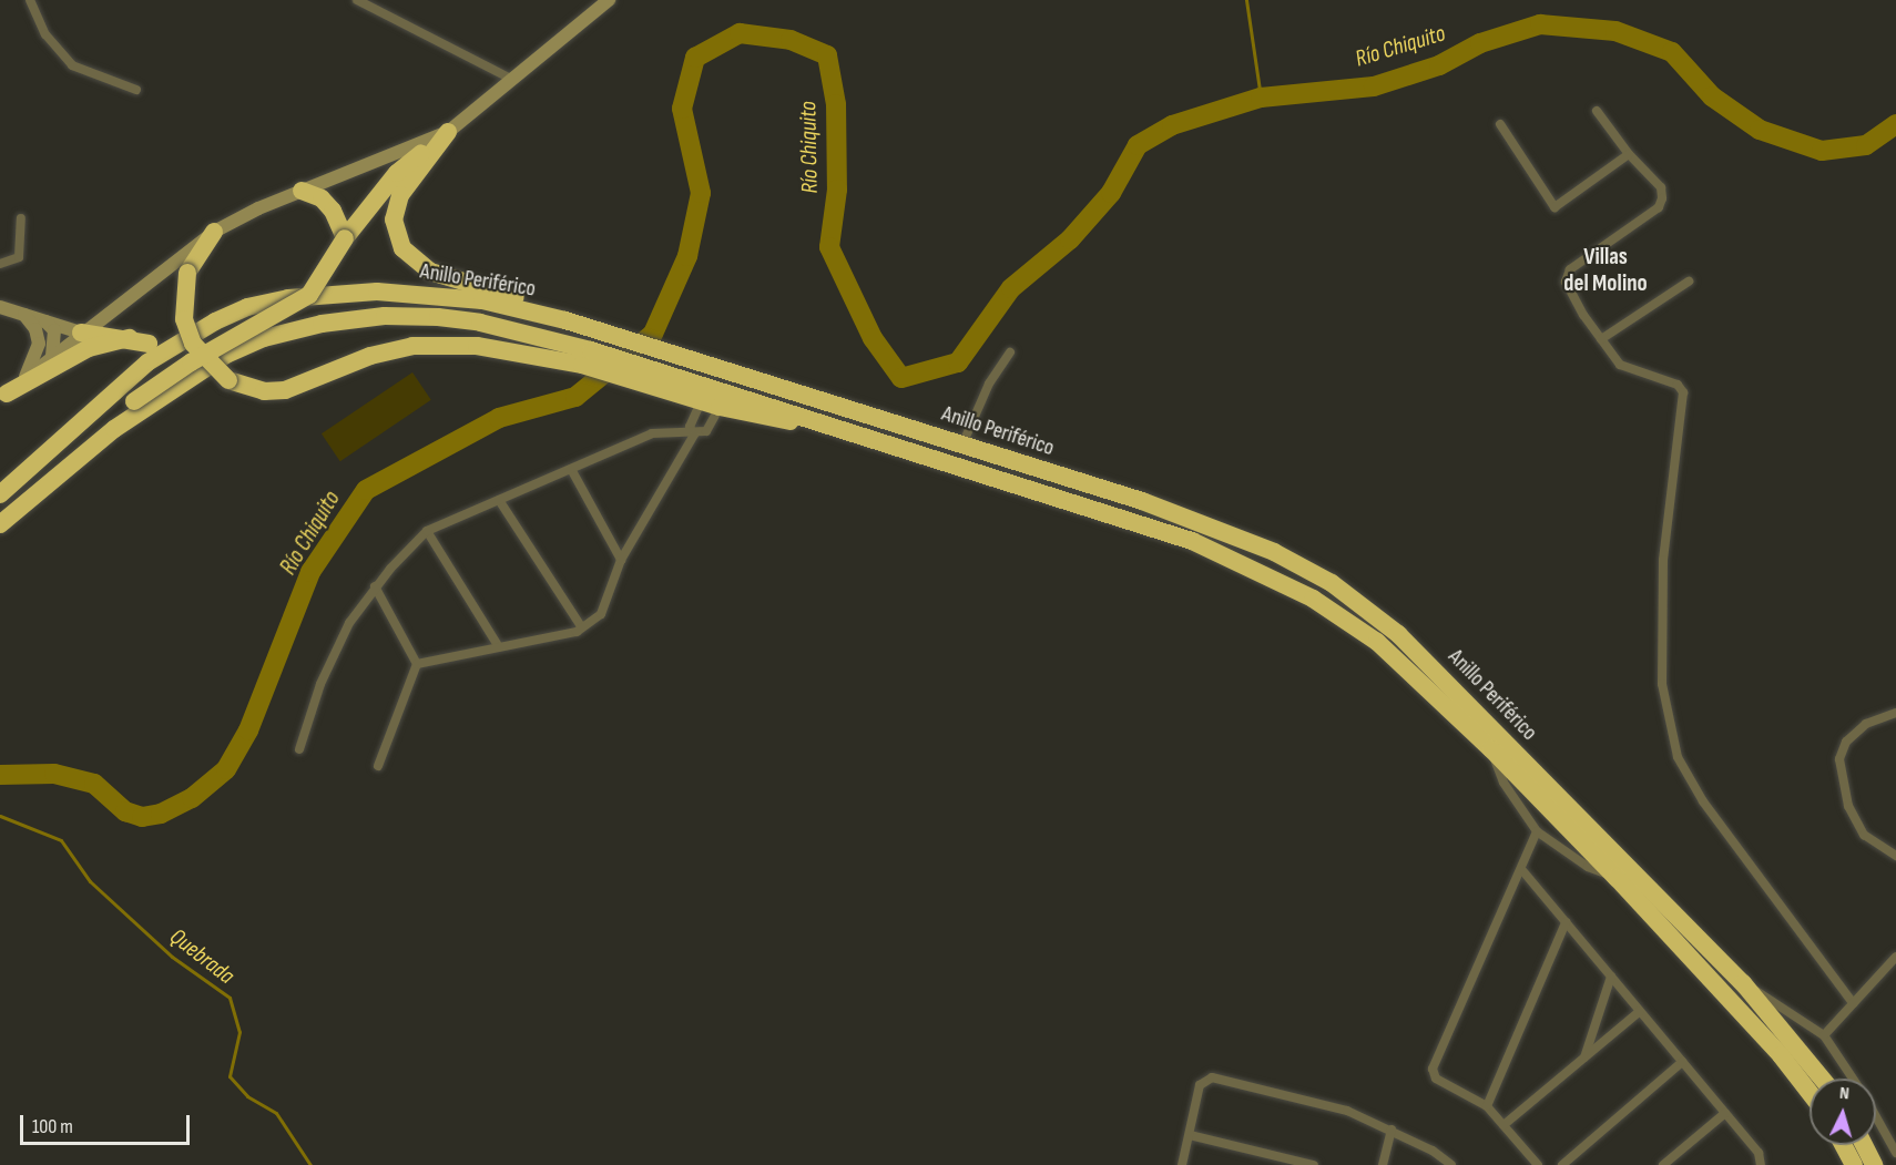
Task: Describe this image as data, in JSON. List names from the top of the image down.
{
  "streets": {
    "highway": ["Anillo Periférico"]
  },
  "districts": ["Villas del Molino"],
  "water": ["Río Chiquito", "Quebrada"],
  "scale_bar": "100 m",
  "north": "top"
}
